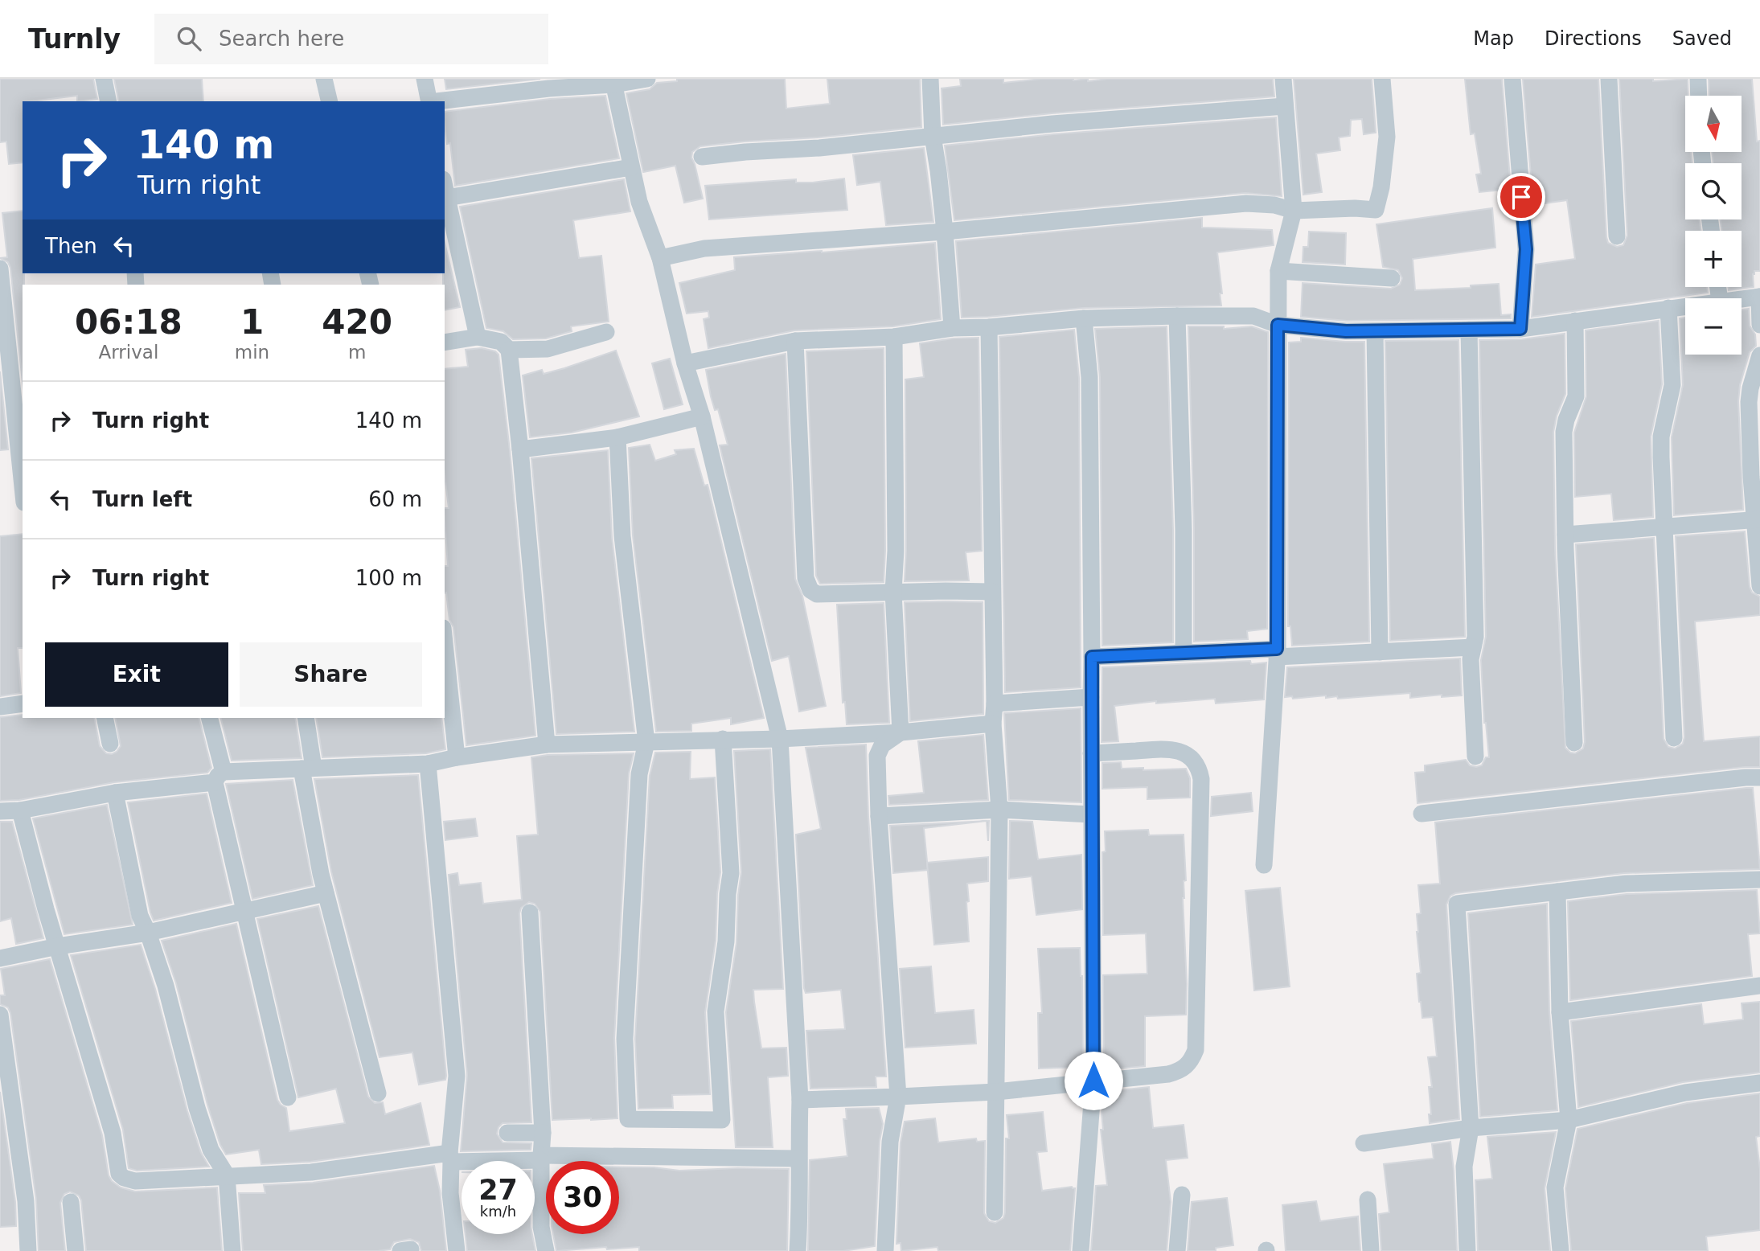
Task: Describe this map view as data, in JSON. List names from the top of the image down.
{
  "north": "bottom",
  "page": {
    "header": "Turnly",
    "search": "Search here",
    "nav": ["Map", "Directions", "Saved"],
    "map_buttons": ["+", "−"],
    "turn": ["140 m", "Turn right"],
    "then": "Then",
    "eta": [
      "06:18",
      "Arrival",
      "1",
      "min",
      "420",
      "m"
    ],
    "list": [
      {
        "name": "Turn right",
        "value": "140 m"
      },
      {
        "name": "Turn left",
        "value": "60 m"
      },
      {
        "name": "Turn right",
        "value": "100 m"
      }
    ],
    "buttons": ["Exit", "Share"],
    "speed": "27 km/h",
    "limit": "30"
  }
}
